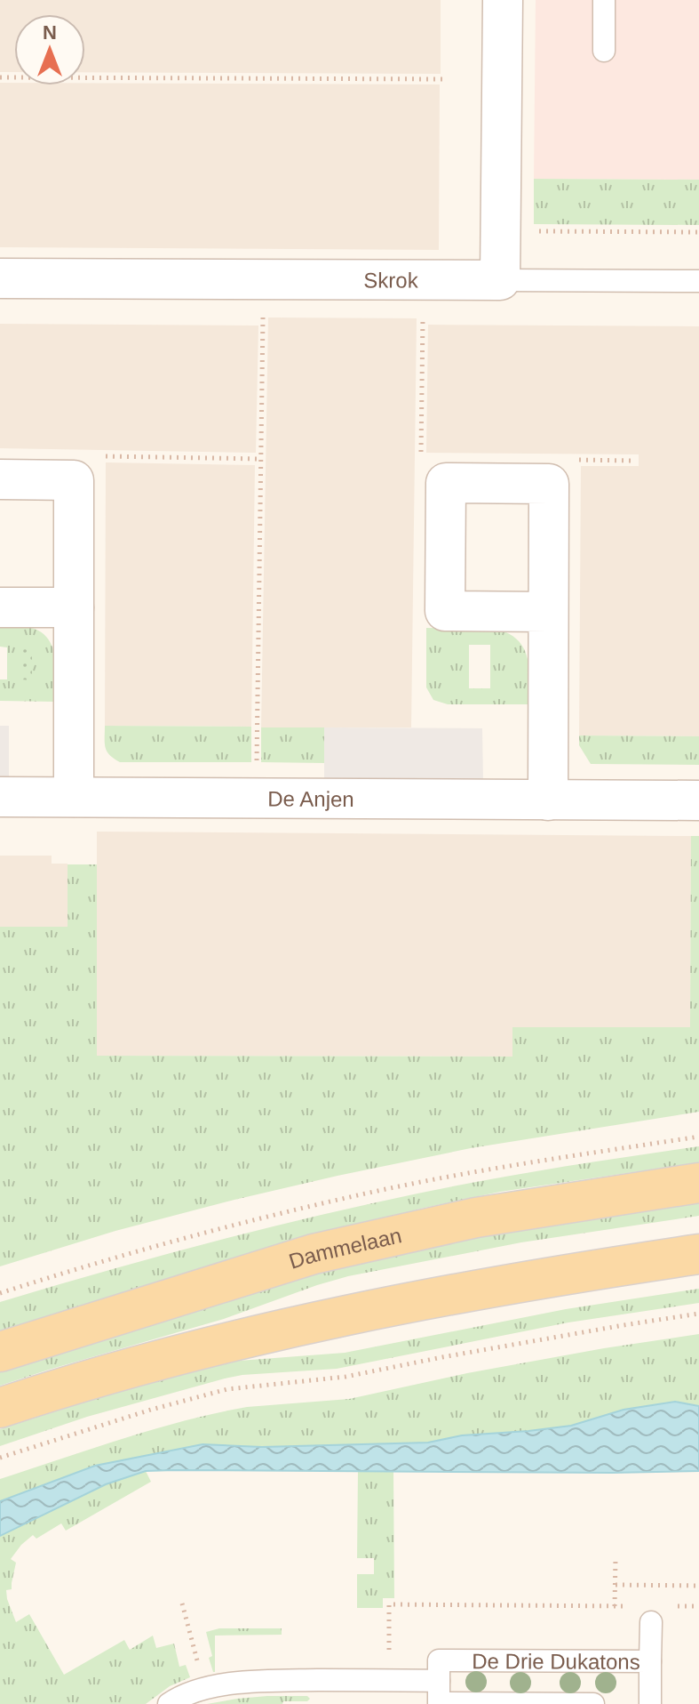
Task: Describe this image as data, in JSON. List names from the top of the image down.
{
  "streets": {
    "main road": ["Dammelaan"],
    "street": ["Skrok", "De Anjen"],
    "lane": ["De Drie Dukatons"]
  },
  "north": "top"
}
